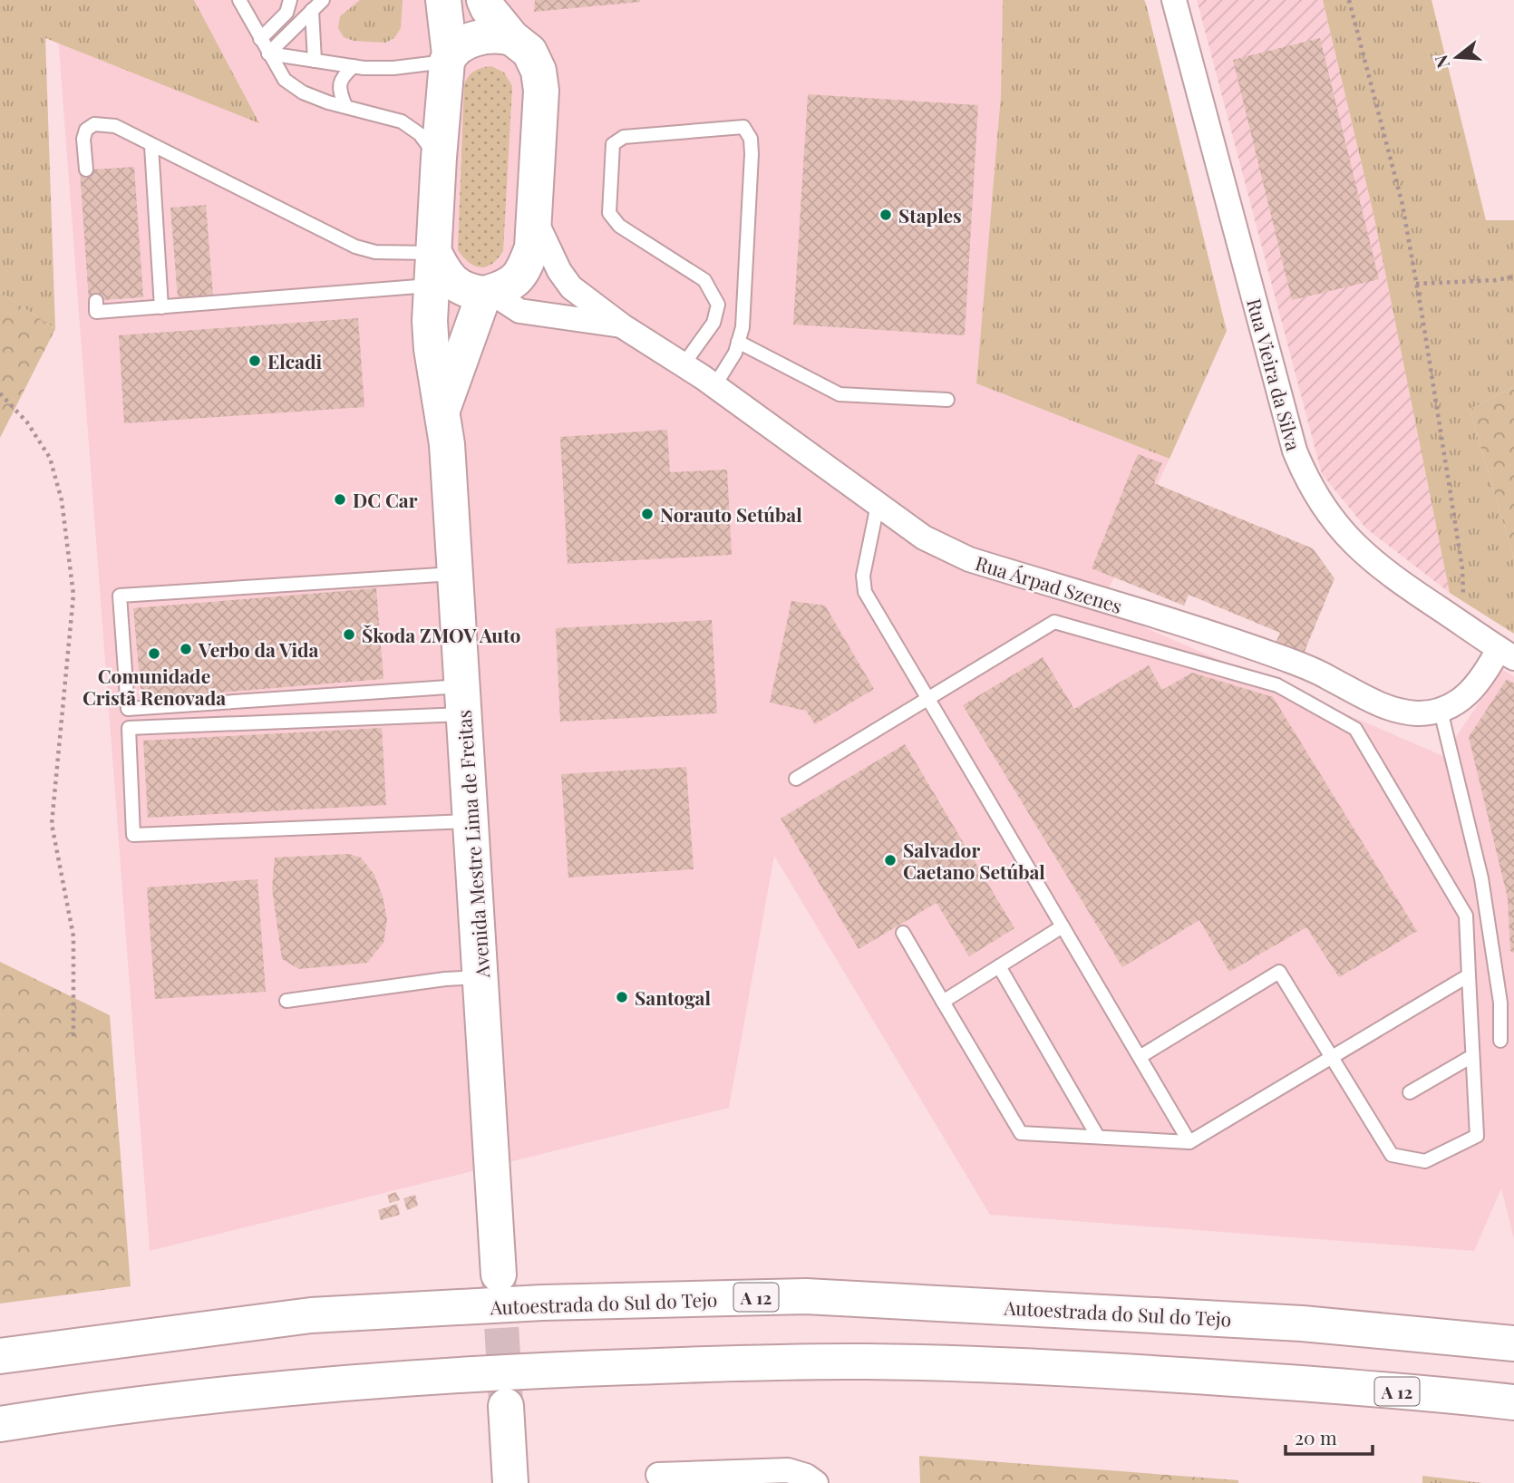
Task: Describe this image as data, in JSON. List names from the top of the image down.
{
  "streets": {
    "main road": ["Avenida Mestre Lima de Freitas", "A 12", "Autoestrada do Sul do Tejo"],
    "street": ["Rua Vieira da Silva", "Rua Árpad Szenes"]
  },
  "crossings": [
    ["Rua Vieira da Silva", "Rua Árpad Szenes"],
    ["Rua Árpad Szenes", "Avenida Mestre Lima de Freitas"]
  ],
  "places": [
    "Staples",
    "Elcadi",
    "DC Car",
    "Norauto Setúbal",
    "Škoda ZMOV Auto",
    "Verbo da Vida",
    "Comunidade Cristã Renovada",
    "Salvador Caetano Setúbal",
    "Santogal"
  ],
  "scale_bar": "20 m",
  "north": "left"
}
